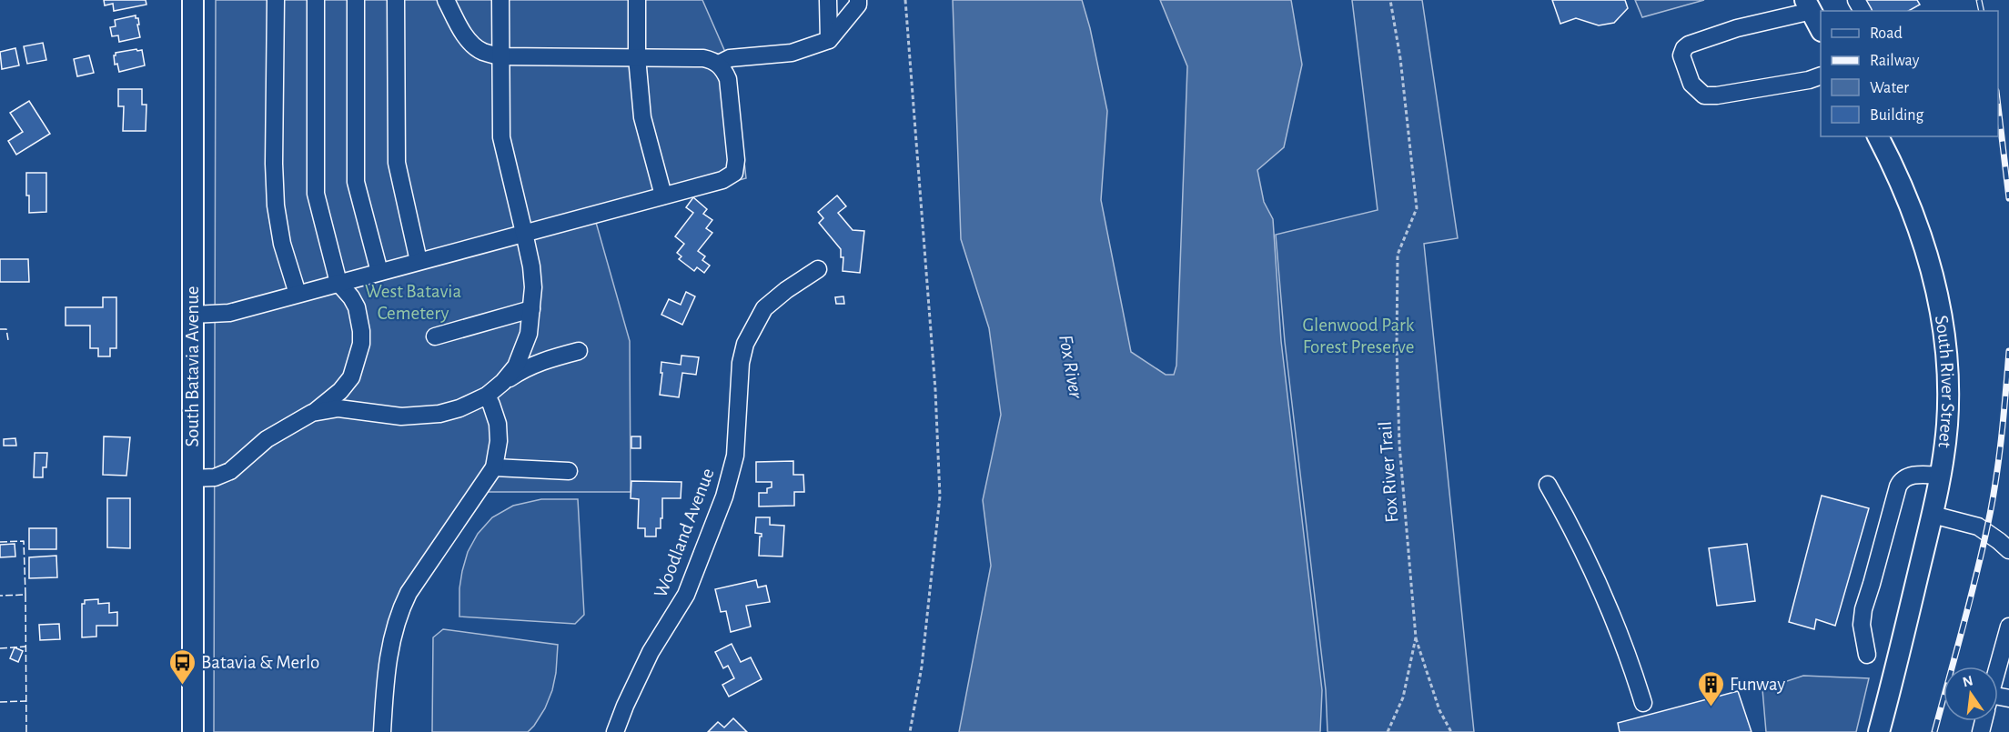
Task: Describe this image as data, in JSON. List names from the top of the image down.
{
  "streets": {
    "main road": ["South Batavia Avenue", "South River Street"],
    "street": ["Woodland Avenue"],
    "path": ["Fox River Trail"]
  },
  "water": ["Fox River"],
  "parks": ["West Batavia Cemetery", "Glenwood Park Forest Preserve"],
  "places": {
    "bus stop": ["Batavia & Merlo"],
    "building": ["Funway"]
  },
  "legend": [
    "Road",
    "Railway",
    "Water",
    "Building"
  ],
  "north": "top"
}
